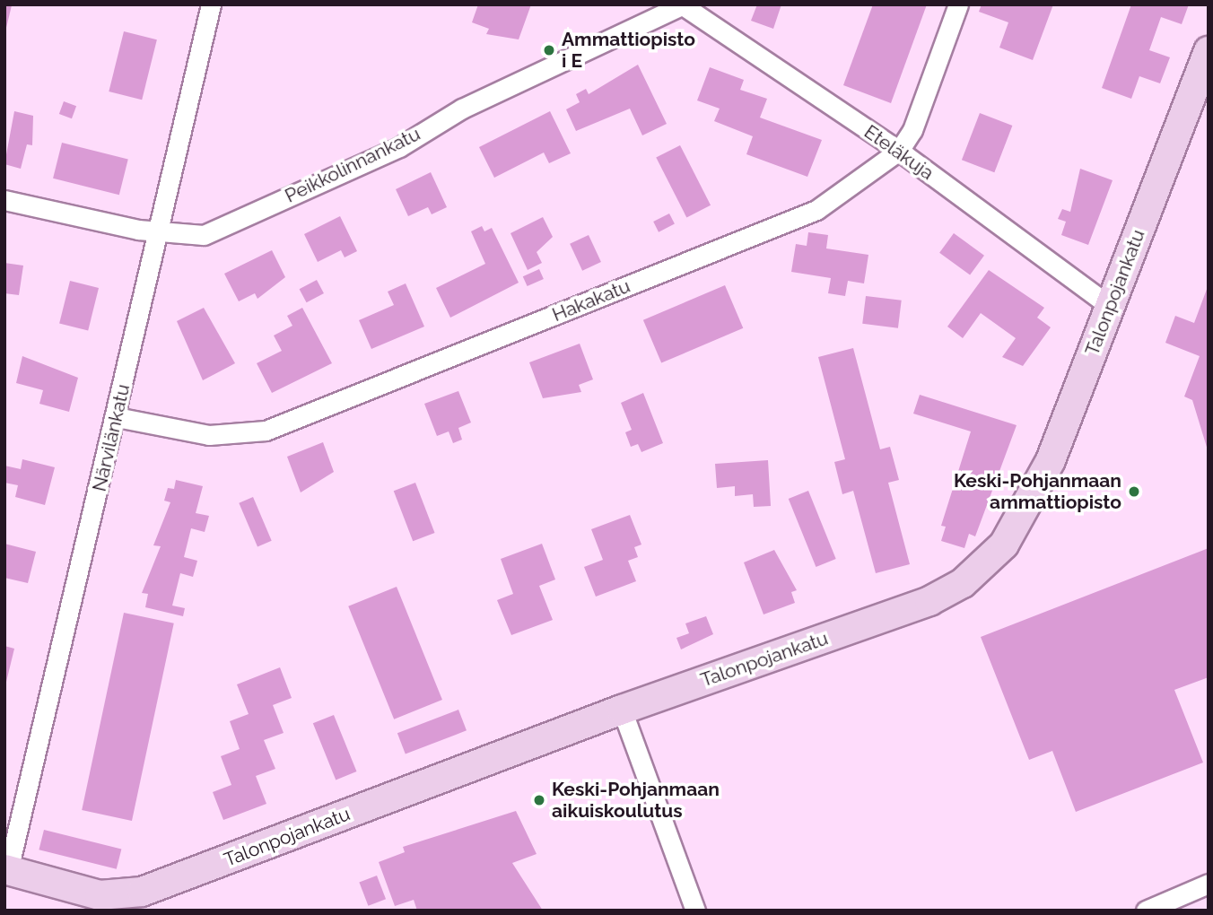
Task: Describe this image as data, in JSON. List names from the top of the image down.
{
  "streets": {
    "street": [
      "Eteläkuja",
      "Peikkolinnankatu",
      "Talonpojankatu",
      "Hakakatu",
      "Närvilänkatu"
    ]
  },
  "crossings": [
    ["Eteläkuja", "Peikkolinnankatu"],
    ["Eteläkuja", "Talonpojankatu"],
    ["Eteläkuja", "Hakakatu"],
    ["Peikkolinnankatu", "Närvilänkatu"],
    ["Talonpojankatu", "Närvilänkatu"],
    ["Hakakatu", "Närvilänkatu"]
  ],
  "places": ["Ammattiopisto i E", "Keski-Pohjanmaan ammattiopisto", "Keski-Pohjanmaan aikuiskoulutus"]
}
